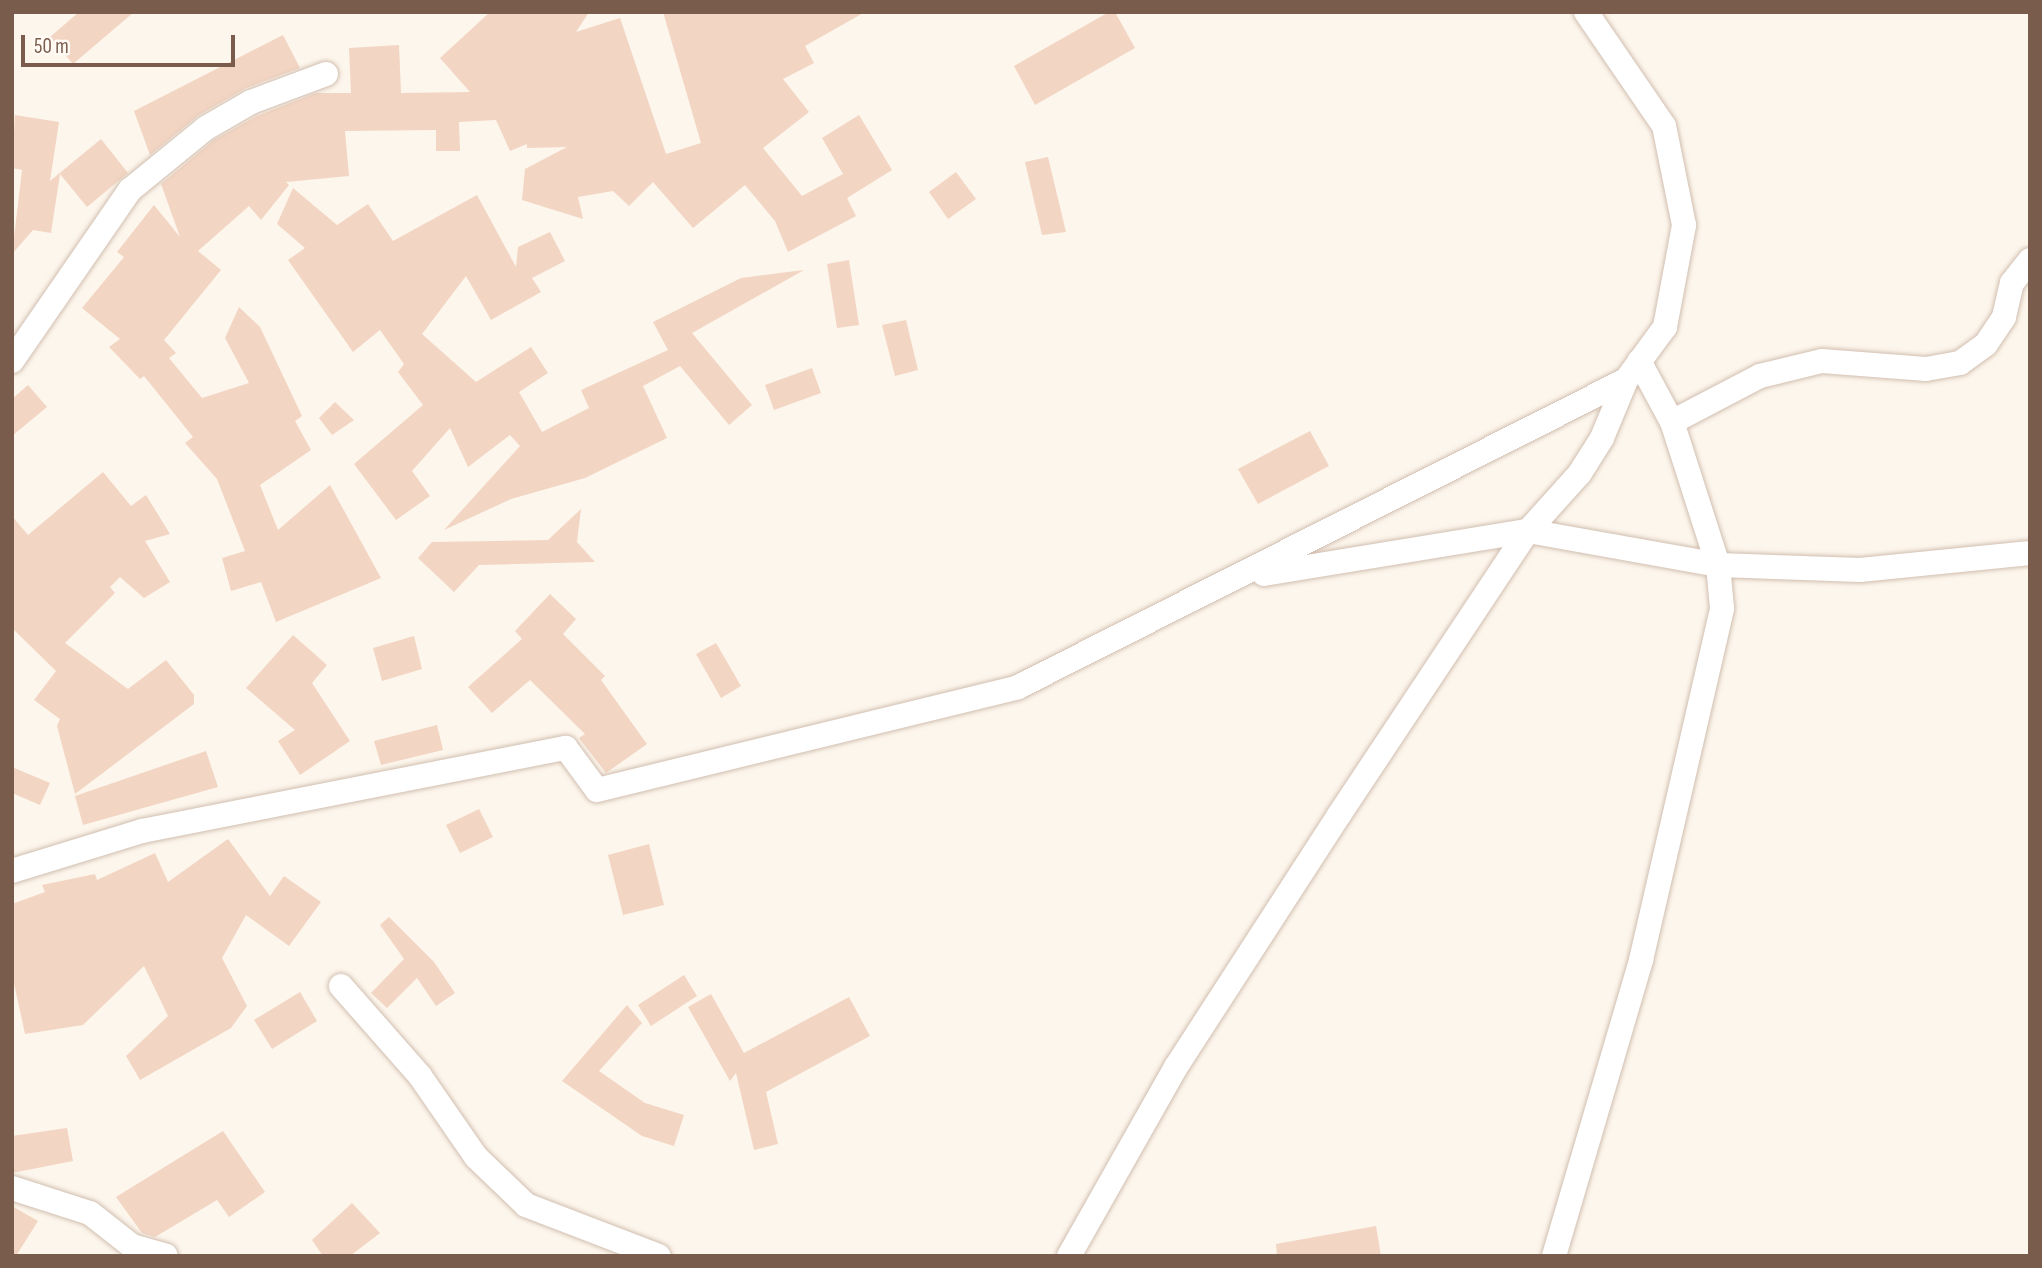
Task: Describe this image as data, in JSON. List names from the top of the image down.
{
  "scale_bar": "50 m"
}
